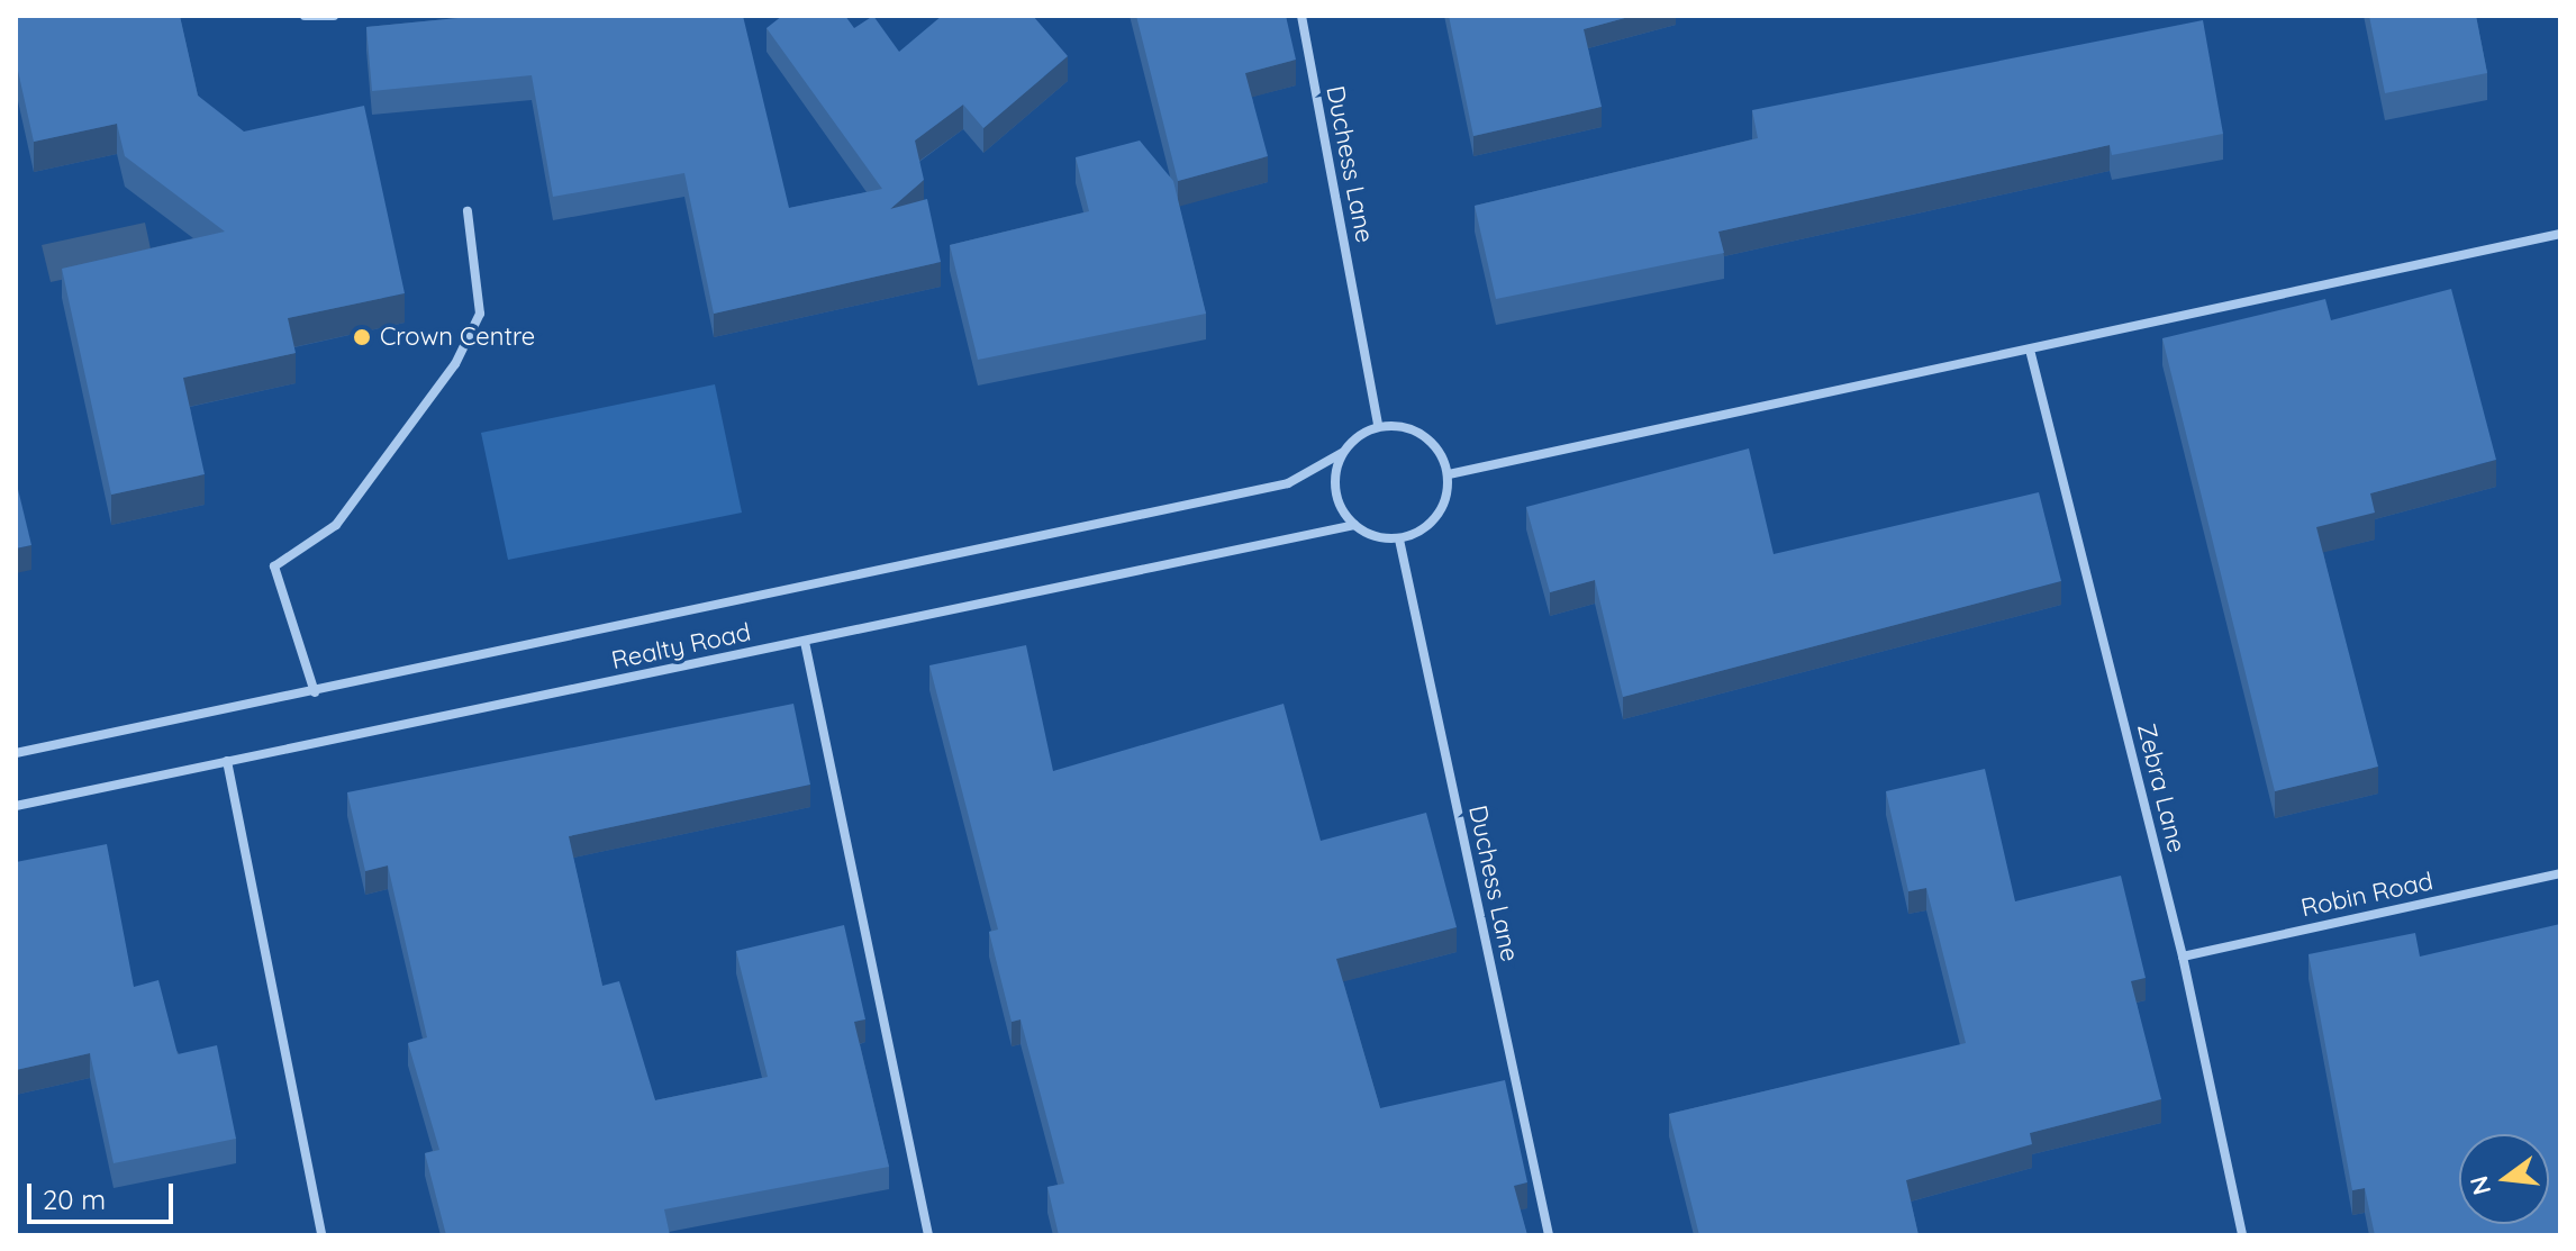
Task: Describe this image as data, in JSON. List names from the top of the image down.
{
  "streets": {
    "street": [
      "Duchess Lane",
      "Realty Road",
      "Zebra Lane",
      "Robin Road"
    ]
  },
  "crossings": [
    ["Duchess Lane", "Realty Road"],
    ["Zebra Lane", "Robin Road"]
  ],
  "places": ["Crown Centre"],
  "scale_bar": "20 m",
  "north": "left"
}
